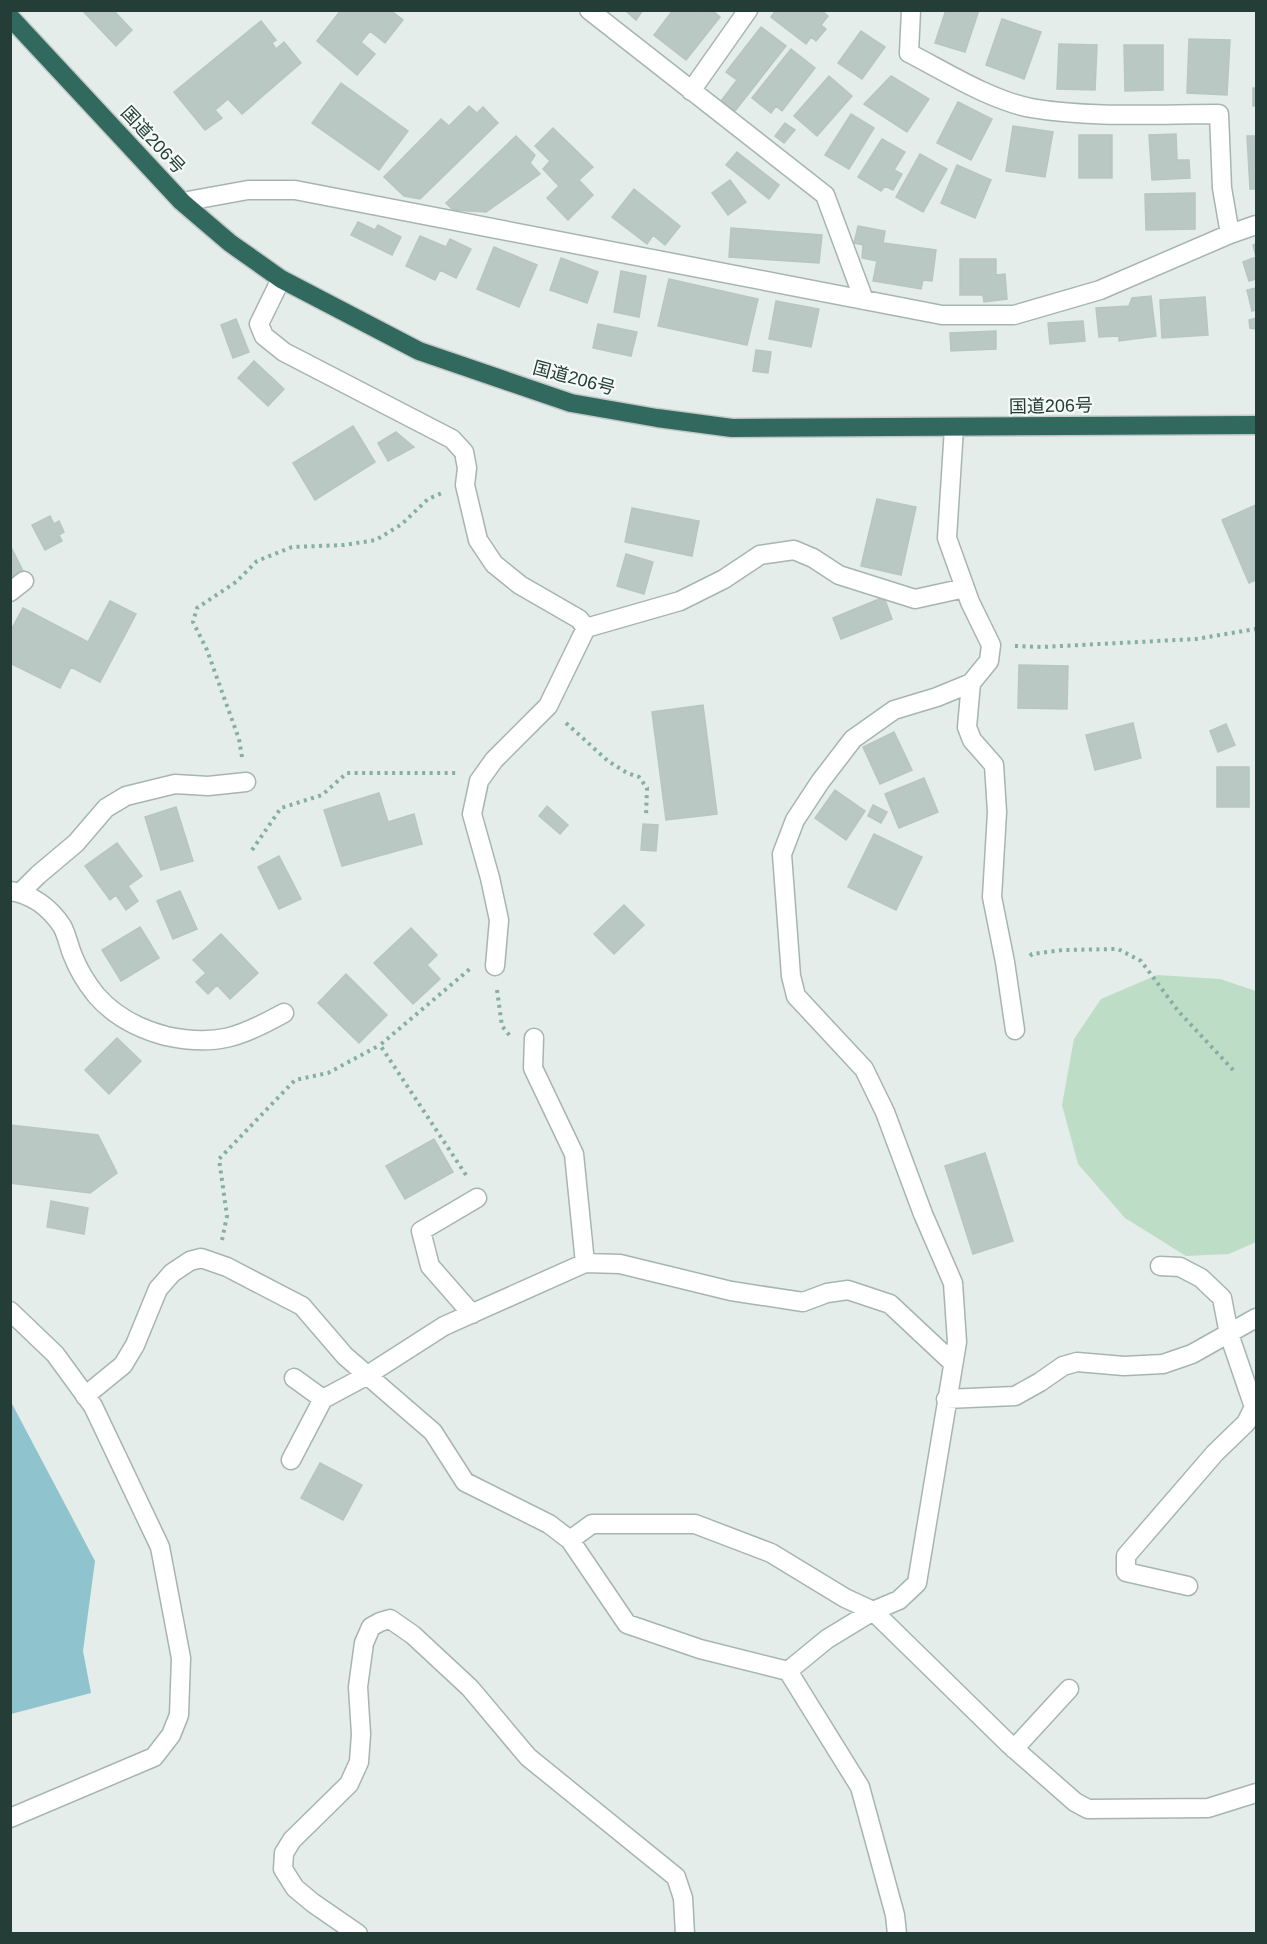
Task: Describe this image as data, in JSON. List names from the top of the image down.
{
  "streets": {
    "highway": ["国道206号"]
  }
}
